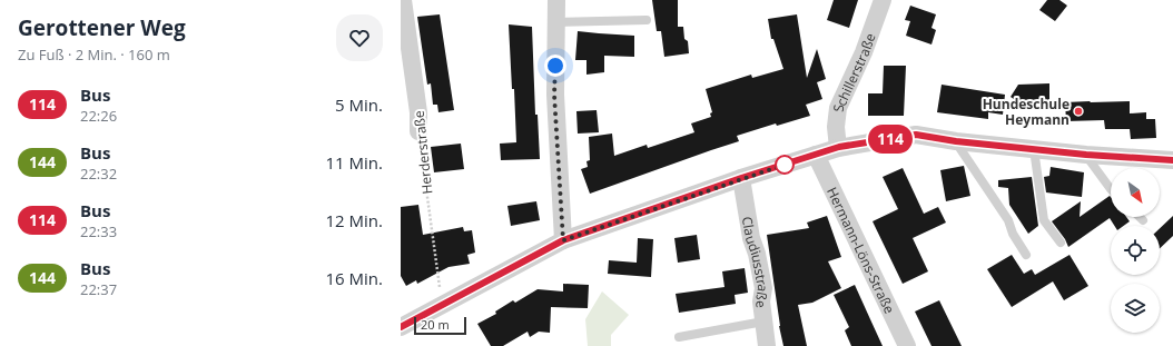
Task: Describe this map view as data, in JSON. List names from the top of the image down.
{
  "streets": {
    "street": [
      "Schillerstraße",
      "Herderstraße",
      "Hermann-Löns-Straße",
      "Claudiusstraße"
    ]
  },
  "places": ["Hundeschule Heymann"],
  "lines": ["bus line 114"],
  "scale_bar": "20 m",
  "north": "bottom right",
  "page": {
    "heading": ["Gerottener Weg", "Zu Fuß · 2 Min. · 160 m"],
    "on_map": "114",
    "list": [
      {
        "mark": "114",
        "name": "Bus",
        "note": "22:26",
        "value": "5 Min."
      },
      {
        "mark": "144",
        "name": "Bus",
        "note": "22:32",
        "value": "11 Min."
      },
      {
        "mark": "114",
        "name": "Bus",
        "note": "22:33",
        "value": "12 Min."
      },
      {
        "mark": "144",
        "name": "Bus",
        "note": "22:37",
        "value": "16 Min."
      }
    ],
    "scale": "20 m"
  }
}
